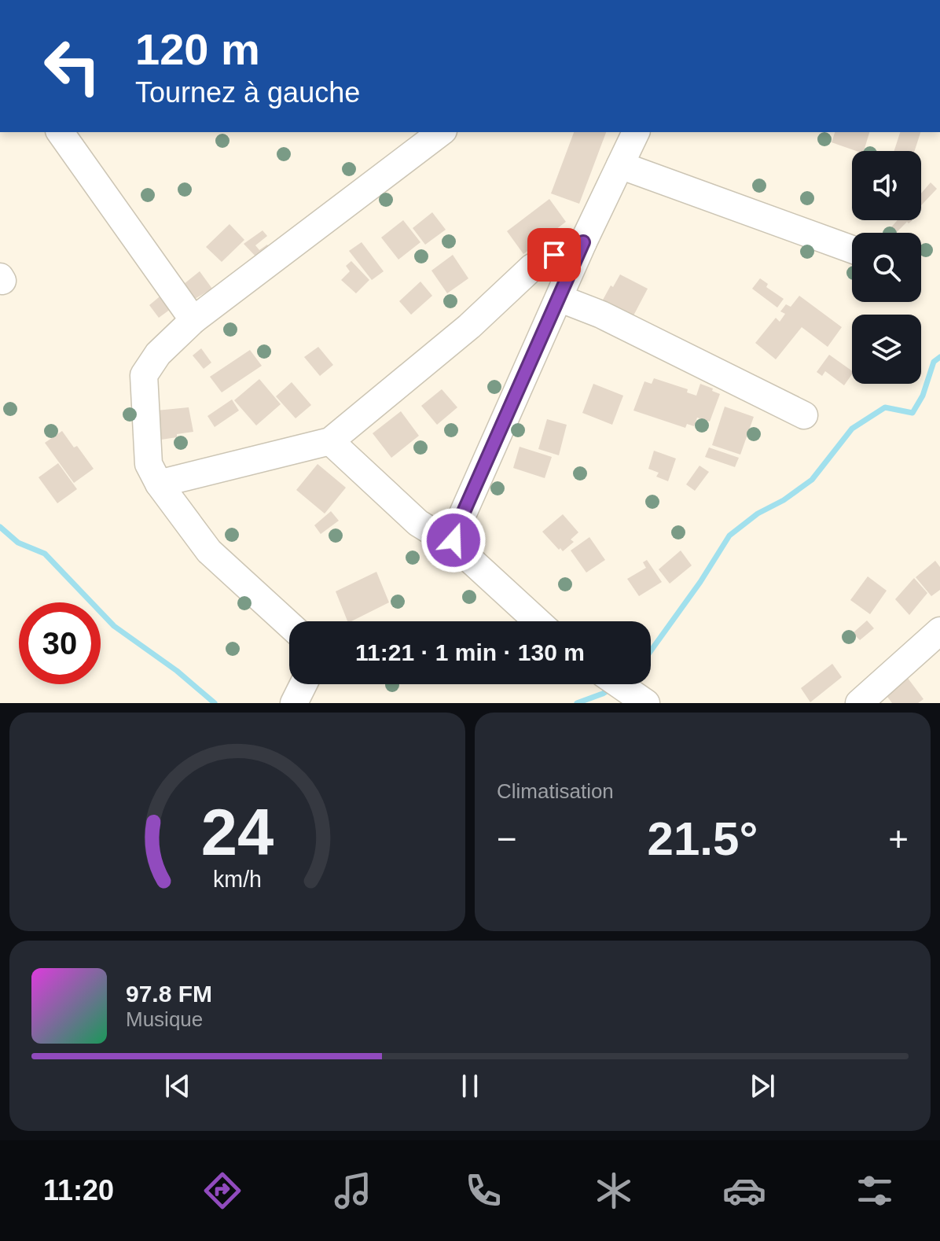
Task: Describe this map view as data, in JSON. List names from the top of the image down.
{
  "page": {
    "turn": ["120 m", "Tournez à gauche"],
    "limit": "30",
    "trip": "11:21 · 1 min · 130 m",
    "tile": "Climatisation",
    "heat": ["−", "21.5°", "+"],
    "song": ["97.8 FM", "Musique"],
    "tabs": "11:20",
    "gauge": ["24", "km/h"]
  }
}
